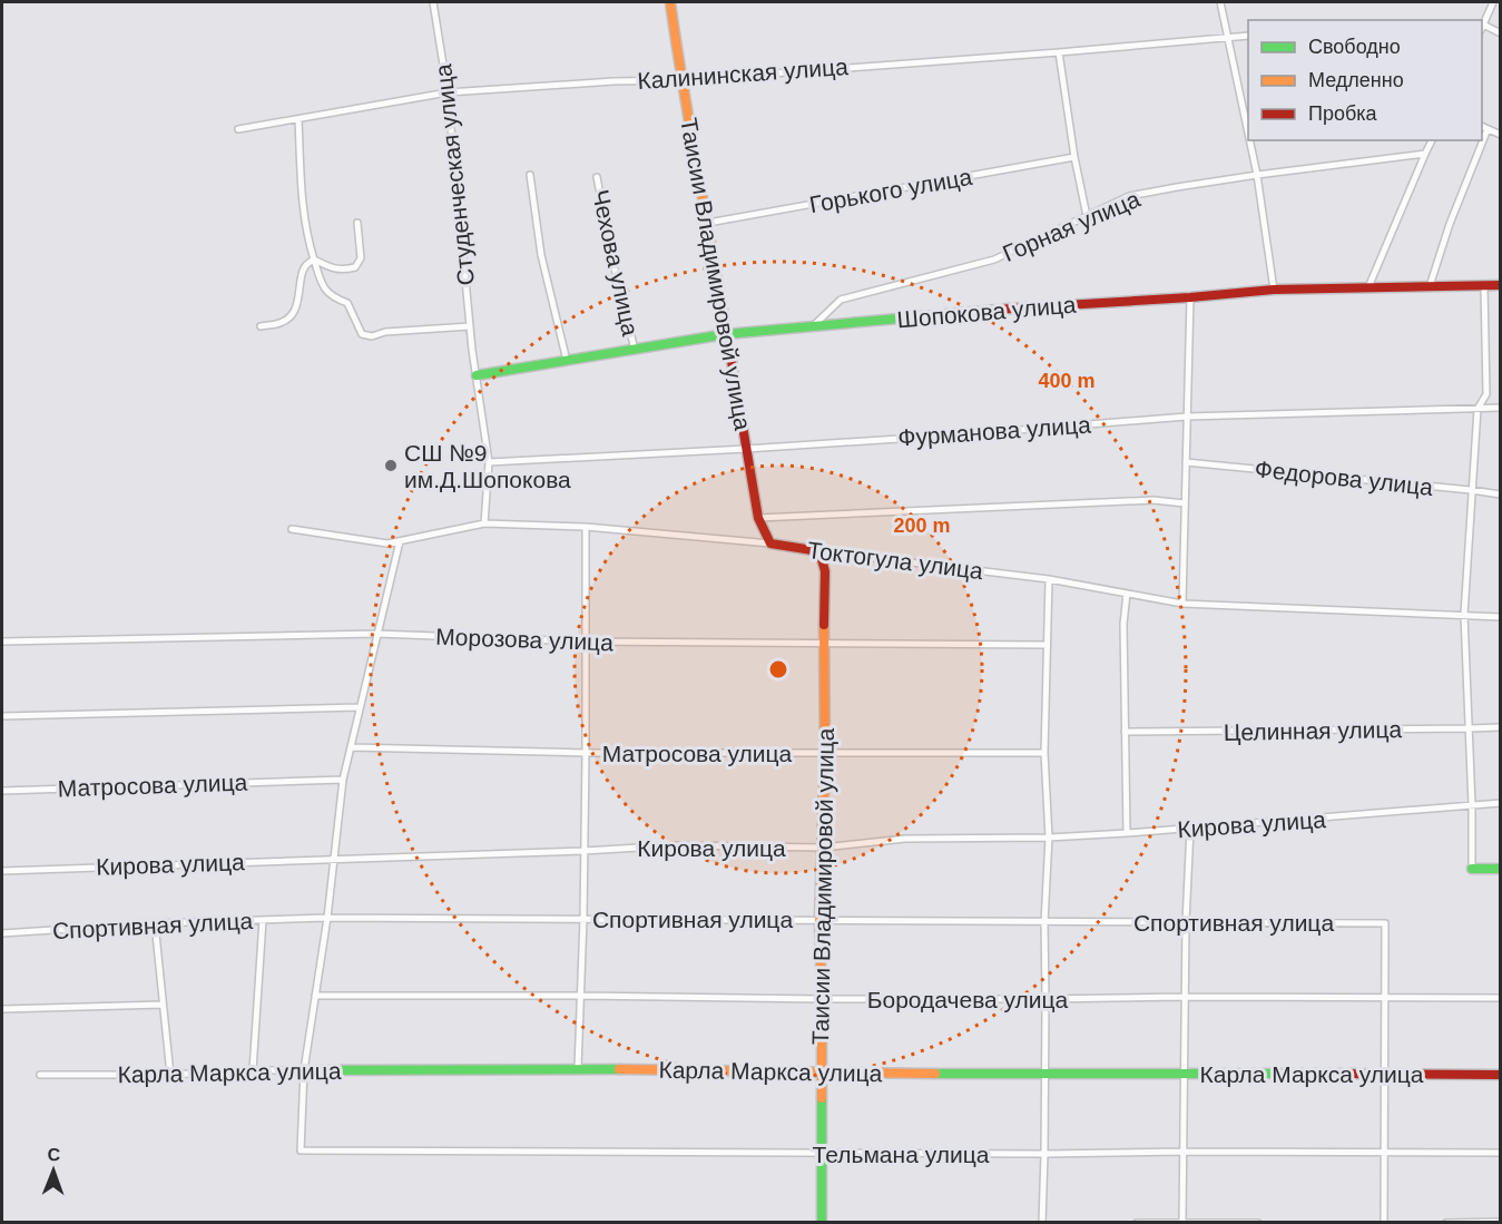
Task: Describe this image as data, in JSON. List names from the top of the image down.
{
  "streets": {
    "street": [
      "Калининская улица",
      "Студенческая улица",
      "Горького улица",
      "Горная улица",
      "Чехова улица",
      "Таисии Владимировой улица",
      "Шопокова улица",
      "Фурманова улица",
      "Федорова улица",
      "Токтогула улица",
      "Морозова улица",
      "Целинная улица",
      "Матросова улица",
      "Кирова улица",
      "Спортивная улица",
      "Бородачева улица",
      "Карла Маркса улица",
      "Тельмана улица"
    ]
  },
  "crossings": [
    ["Калининская улица", "Студенческая улица"],
    ["Калининская улица", "Таисии Владимировой улица"],
    ["Студенческая улица", "Шопокова улица"],
    ["Горького улица", "Таисии Владимировой улица"],
    ["Горная улица", "Шопокова улица"],
    ["Чехова улица", "Шопокова улица"],
    ["Таисии Владимировой улица", "Шопокова улица"],
    ["Таисии Владимировой улица", "Фурманова улица"],
    ["Таисии Владимировой улица", "Токтогула улица"],
    ["Таисии Владимировой улица", "Морозова улица"],
    ["Таисии Владимировой улица", "Матросова улица"],
    ["Таисии Владимировой улица", "Кирова улица"],
    ["Таисии Владимировой улица", "Спортивная улица"],
    ["Таисии Владимировой улица", "Бородачева улица"],
    ["Таисии Владимировой улица", "Карла Маркса улица"],
    ["Таисии Владимировой улица", "Тельмана улица"],
    ["Спортивная улица", "Бородачева улица"],
    ["Карла Маркса улица", "Тельмана улица"]
  ],
  "places": ["СШ №9 им.Д.Шопокова"],
  "legend": ["Свободно", "Медленно", "Пробка"],
  "north": "top",
  "rings": ["400 m", "200 m"]
}
